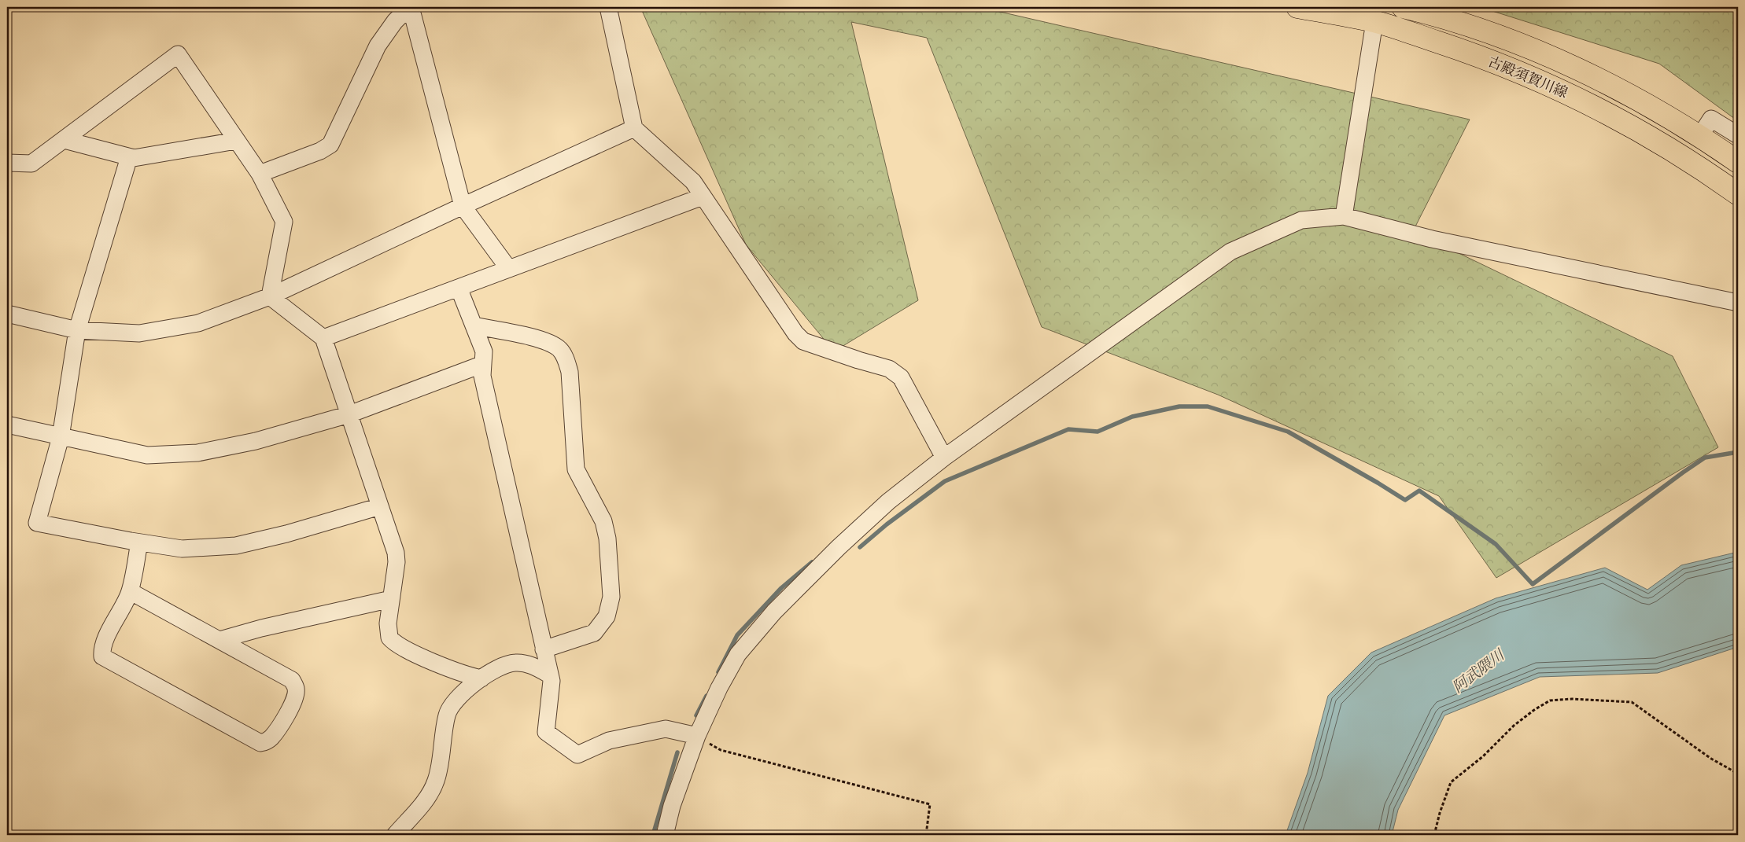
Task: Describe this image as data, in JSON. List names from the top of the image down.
{
  "streets": {
    "main road": ["古殿須賀川線"]
  },
  "water": ["阿武隈川"]
}
